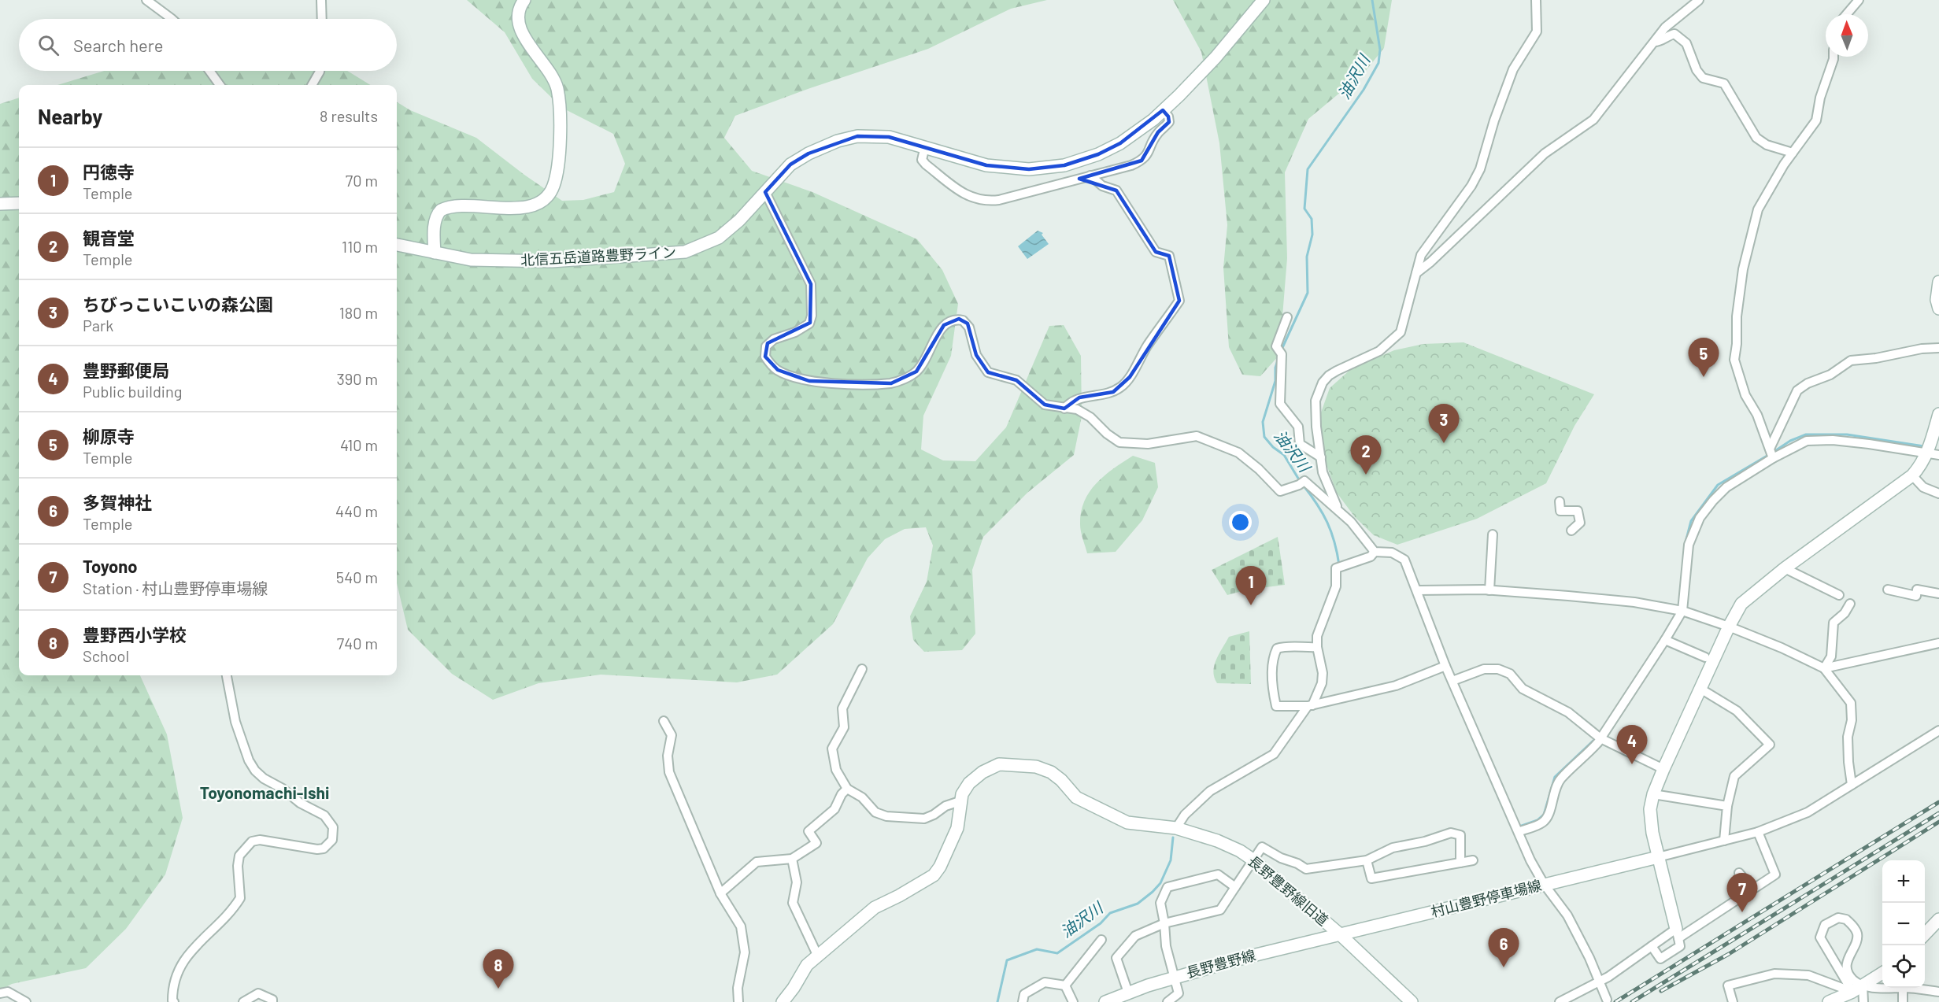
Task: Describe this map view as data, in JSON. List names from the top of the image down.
{
  "streets": {
    "street": [
      "北信五岳道路豊野ライン",
      "長野豊野線旧道",
      "村山豊野停車場線",
      "長野豊野線"
    ]
  },
  "crossings": [
    ["長野豊野線旧道", "村山豊野停車場線"],
    ["長野豊野線旧道", "長野豊野線"],
    ["村山豊野停車場線", "長野豊野線"]
  ],
  "districts": ["Toyonomachi-Ishi"],
  "water": ["油沢川"],
  "north": "top",
  "page": {
    "search": "Search here",
    "heading": ["Nearby", "8 results"],
    "list": [
      {
        "mark": "1",
        "name": "円徳寺",
        "note": "Temple",
        "value": "70 m"
      },
      {
        "mark": "2",
        "name": "観音堂",
        "note": "Temple",
        "value": "110 m"
      },
      {
        "mark": "3",
        "name": "ちびっこいこいの森公園",
        "note": "Park",
        "value": "180 m"
      },
      {
        "mark": "4",
        "name": "豊野郵便局",
        "note": "Public building",
        "value": "390 m"
      },
      {
        "mark": "5",
        "name": "柳原寺",
        "note": "Temple",
        "value": "410 m"
      },
      {
        "mark": "6",
        "name": "多賀神社",
        "note": "Temple",
        "value": "440 m"
      },
      {
        "mark": "7",
        "name": "Toyono",
        "note": "Station · 村山豊野停車場線",
        "value": "540 m"
      },
      {
        "mark": "8",
        "name": "豊野西小学校",
        "note": "School",
        "value": "740 m"
      }
    ],
    "pins": [
      "5",
      "3",
      "2",
      "1",
      "4",
      "7",
      "6",
      "8"
    ],
    "map_buttons": ["+", "−"]
  }
}
